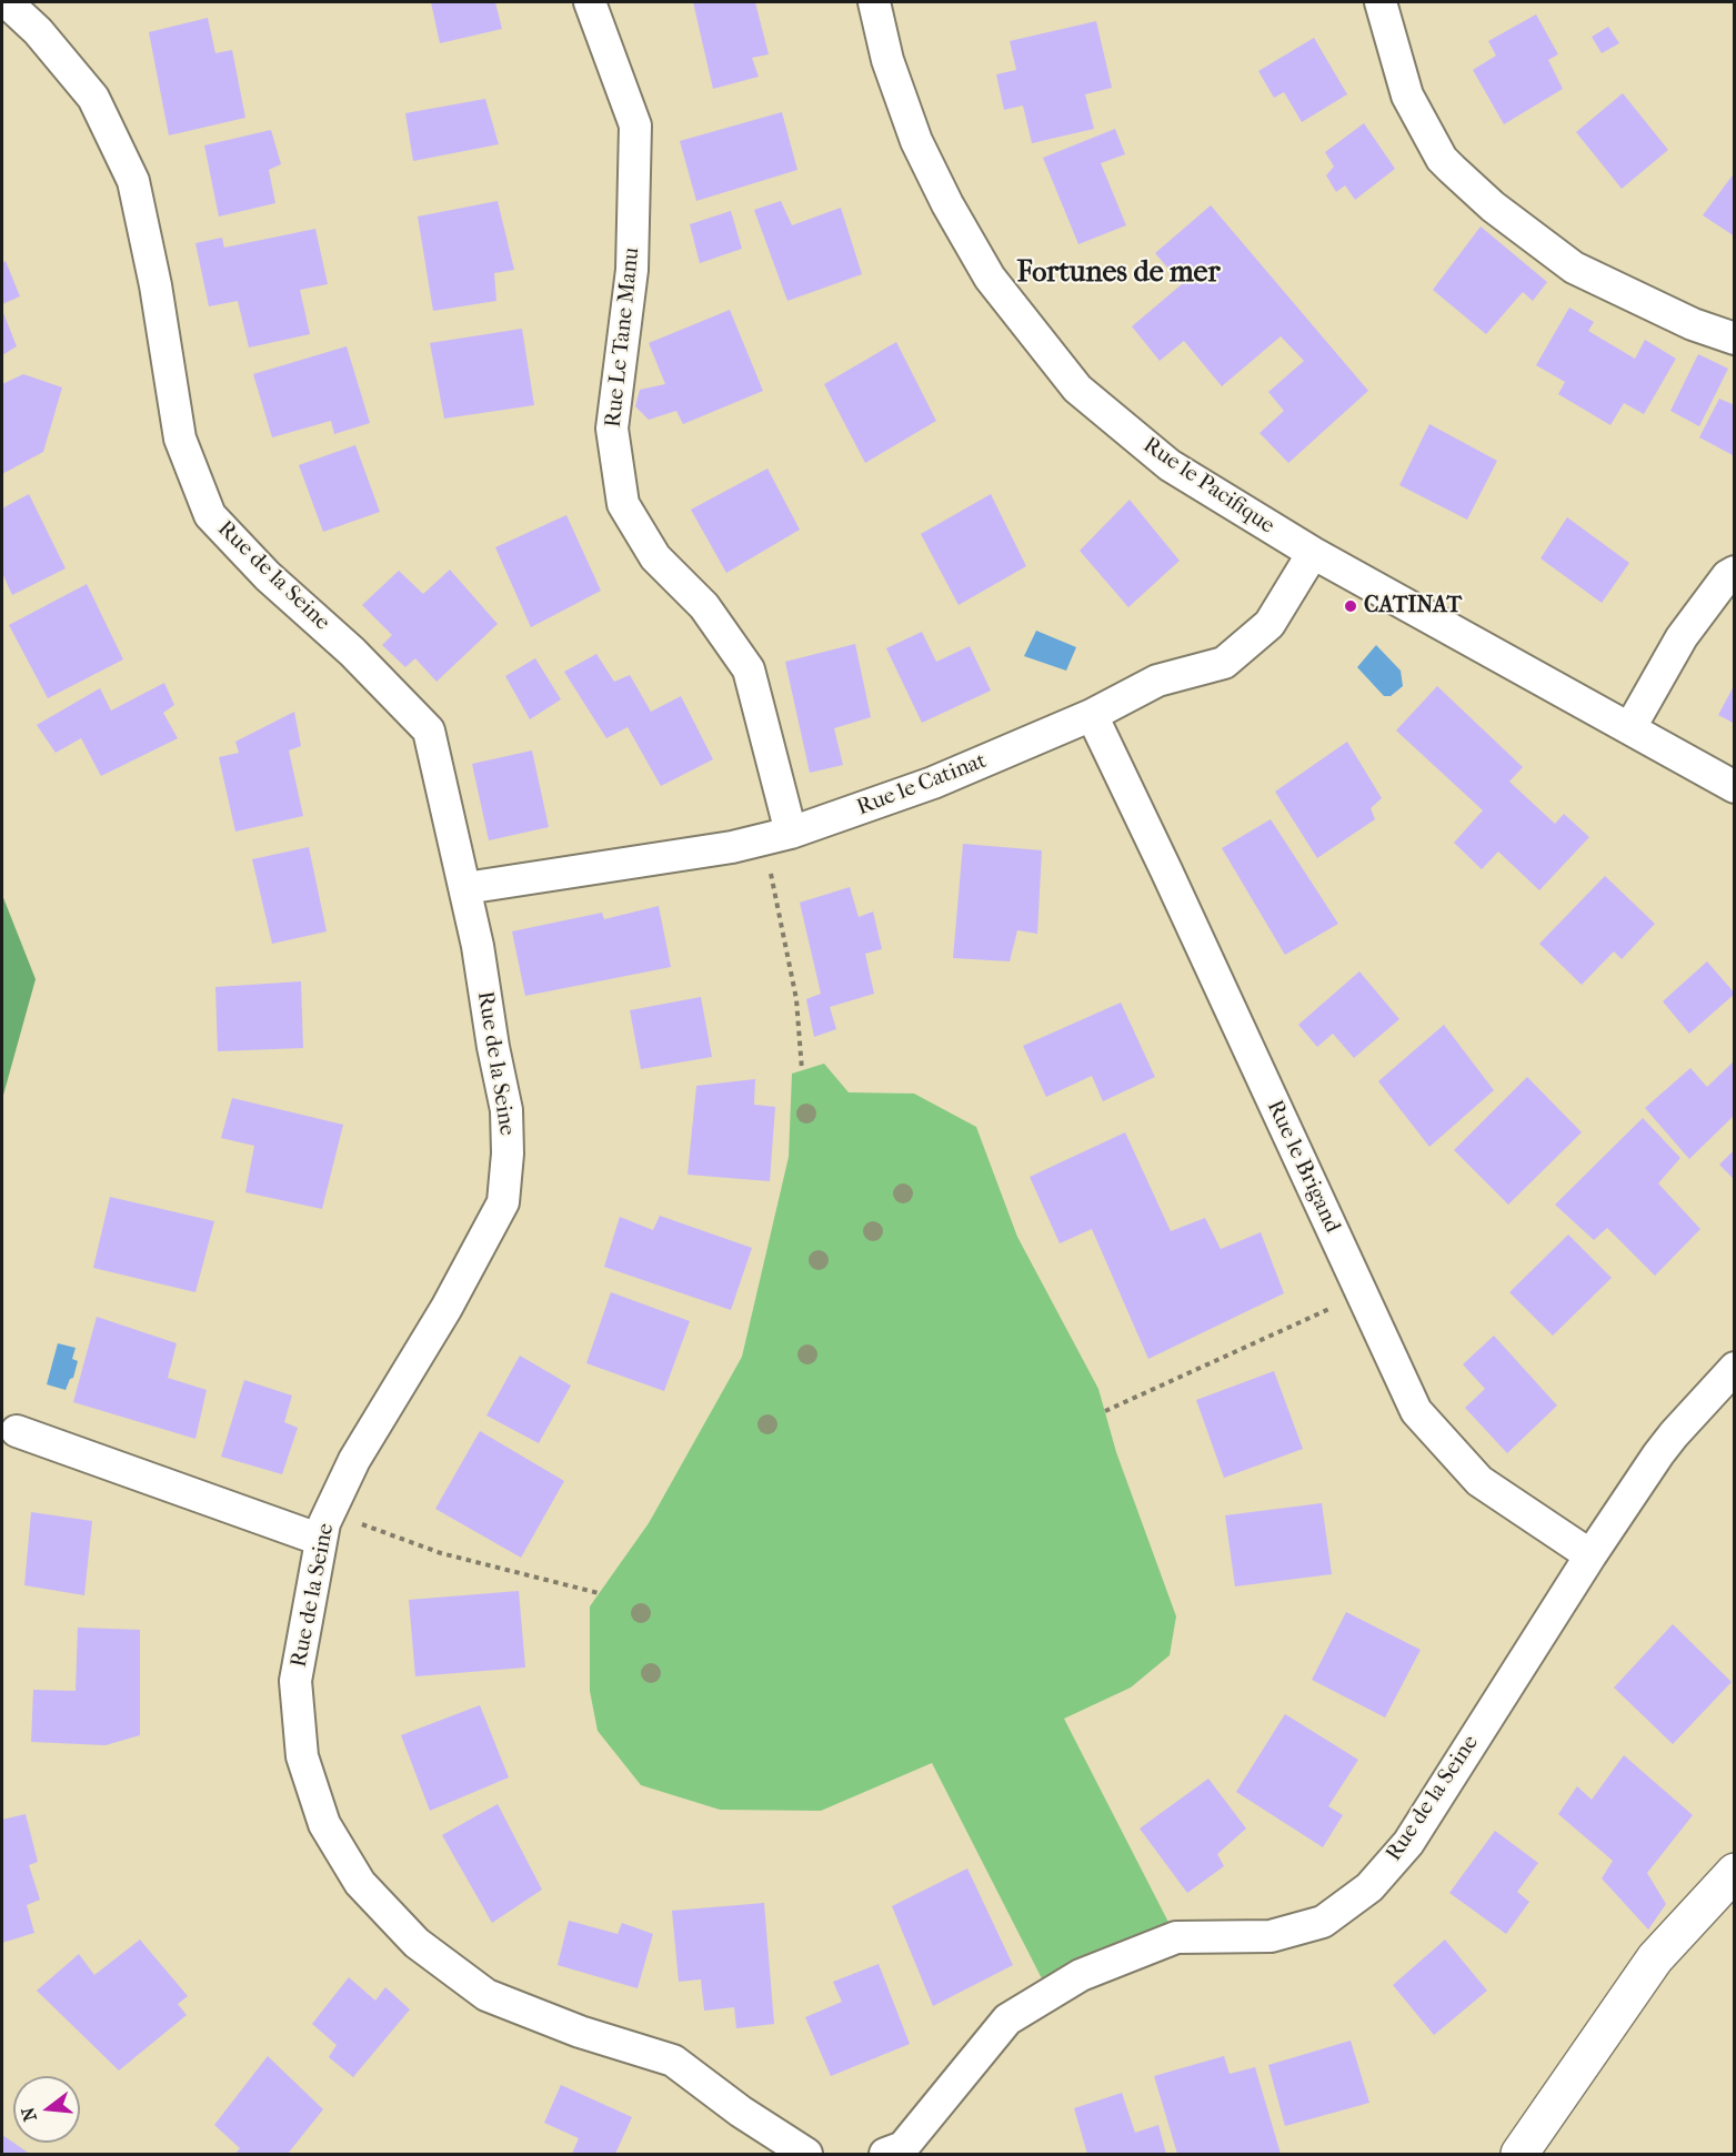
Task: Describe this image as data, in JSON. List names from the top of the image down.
{
  "streets": {
    "street": [
      "Rue Le Tane Manu",
      "Rue le Pacifique",
      "Rue de la Seine",
      "Rue le Catinat",
      "Rue le Brigand"
    ]
  },
  "crossings": [
    ["Rue Le Tane Manu", "Rue le Catinat"],
    ["Rue le Pacifique", "Rue le Catinat"],
    ["Rue de la Seine", "Rue le Catinat"],
    ["Rue de la Seine", "Rue le Brigand"],
    ["Rue le Catinat", "Rue le Brigand"]
  ],
  "districts": ["Fortunes de mer"],
  "places": ["CATINAT"],
  "north": "left"
}
